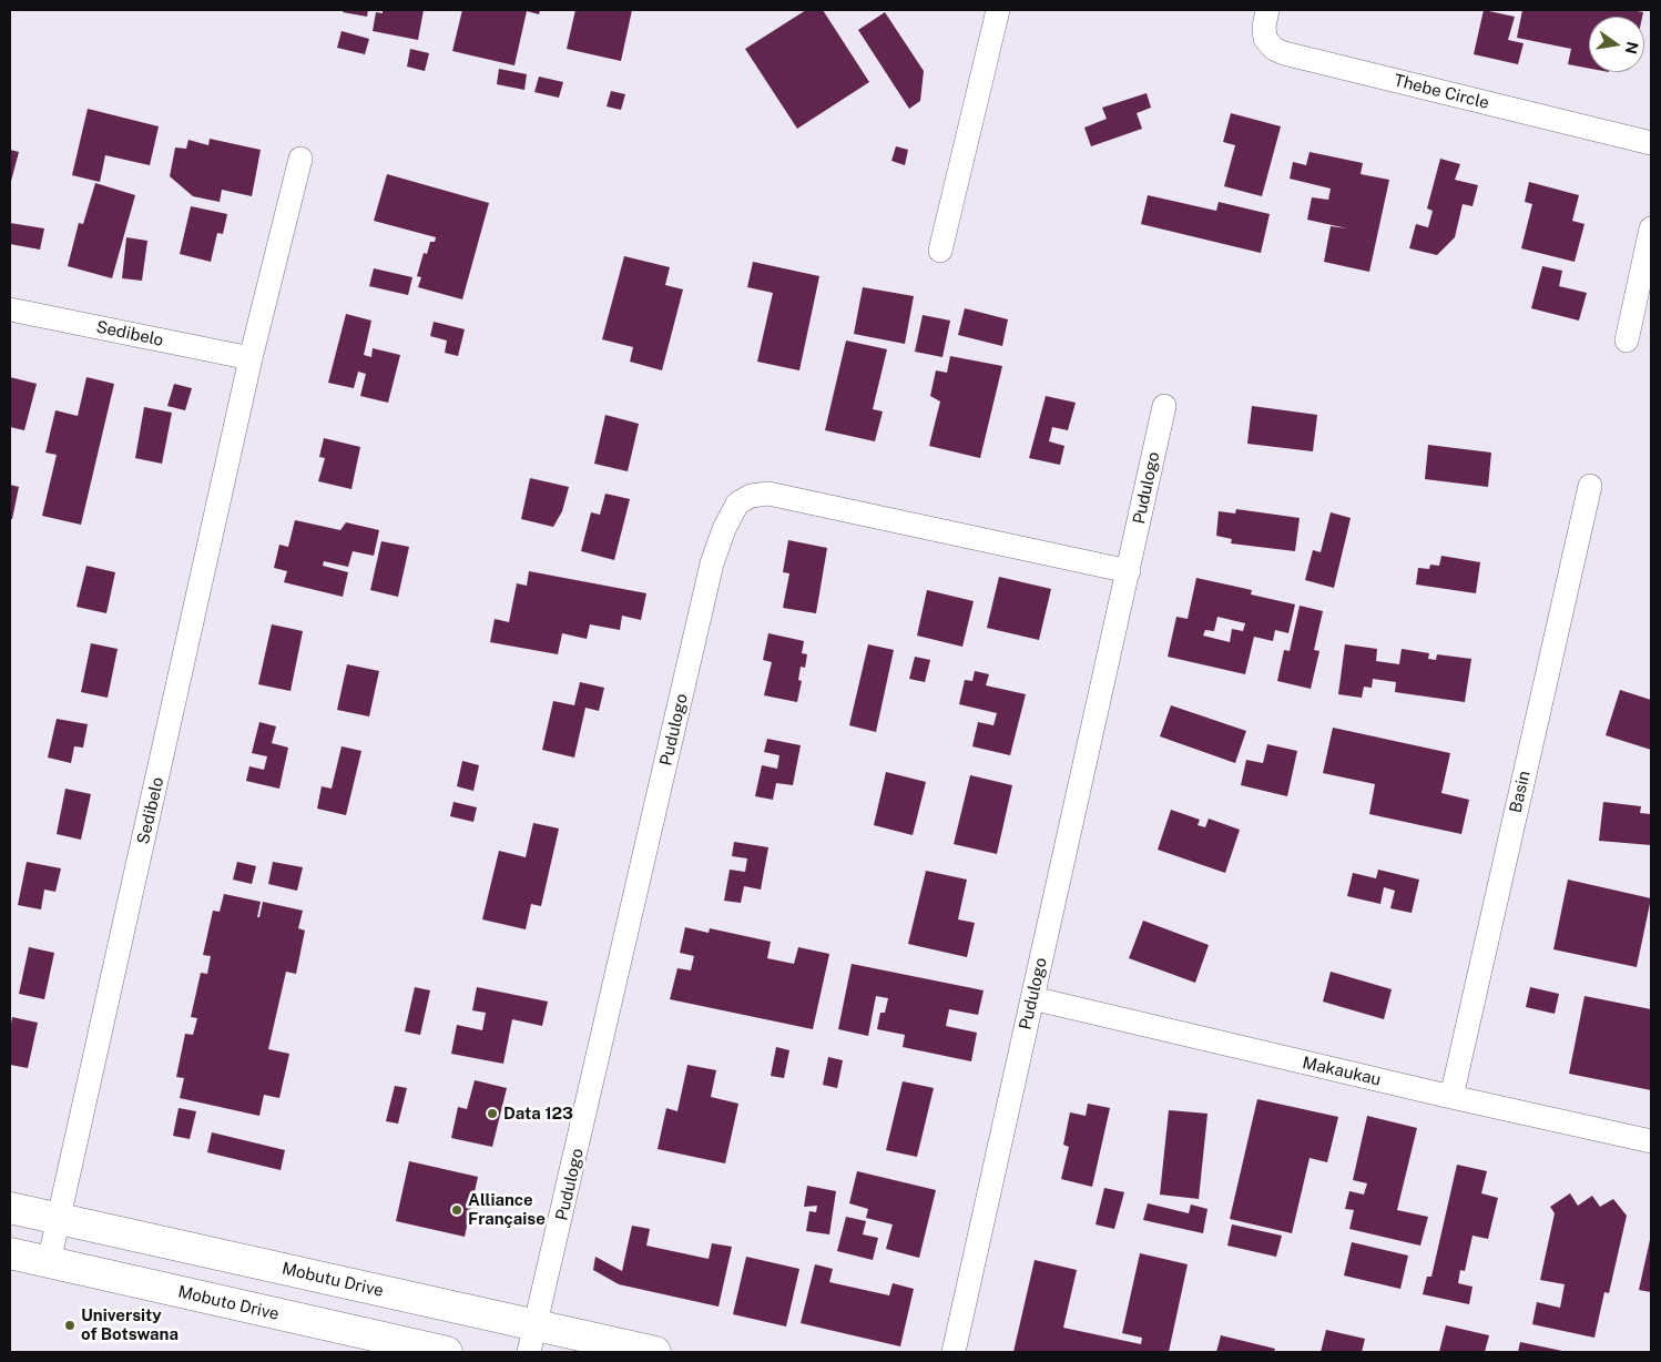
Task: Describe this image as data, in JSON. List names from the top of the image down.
{
  "streets": {
    "main road": ["Mobutu Drive", "Mobuto Drive"],
    "street": [
      "Thebe Circle",
      "Sedibelo",
      "Pudulogo",
      "Basin",
      "Makaukau"
    ]
  },
  "crossings": [
    ["Sedibelo", "Mobutu Drive"],
    ["Sedibelo", "Mobuto Drive"],
    ["Pudulogo", "Makaukau"],
    ["Pudulogo", "Mobutu Drive"],
    ["Basin", "Makaukau"]
  ],
  "places": ["Data 123", "Alliance Française", "University of Botswana"],
  "north": "right"
}
